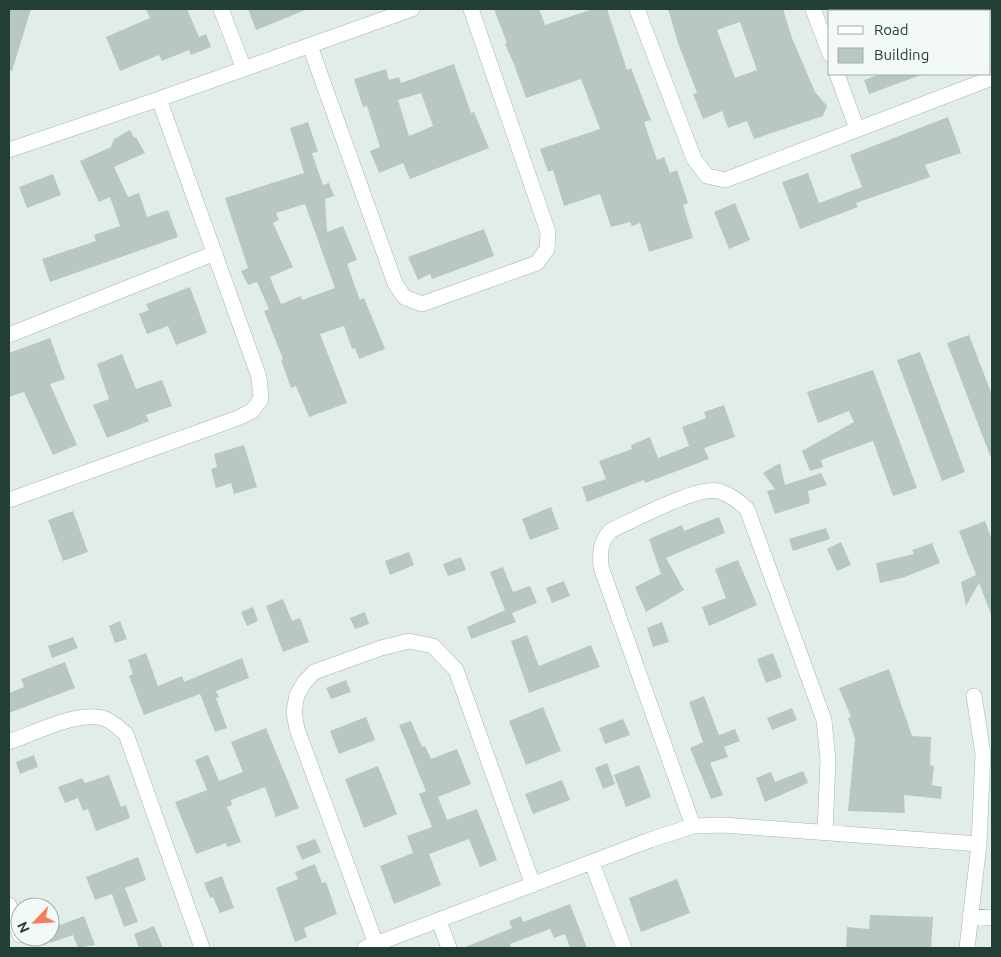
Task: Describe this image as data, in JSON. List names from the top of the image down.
{
  "legend": ["Road", "Building"],
  "north": "bottom left"
}
